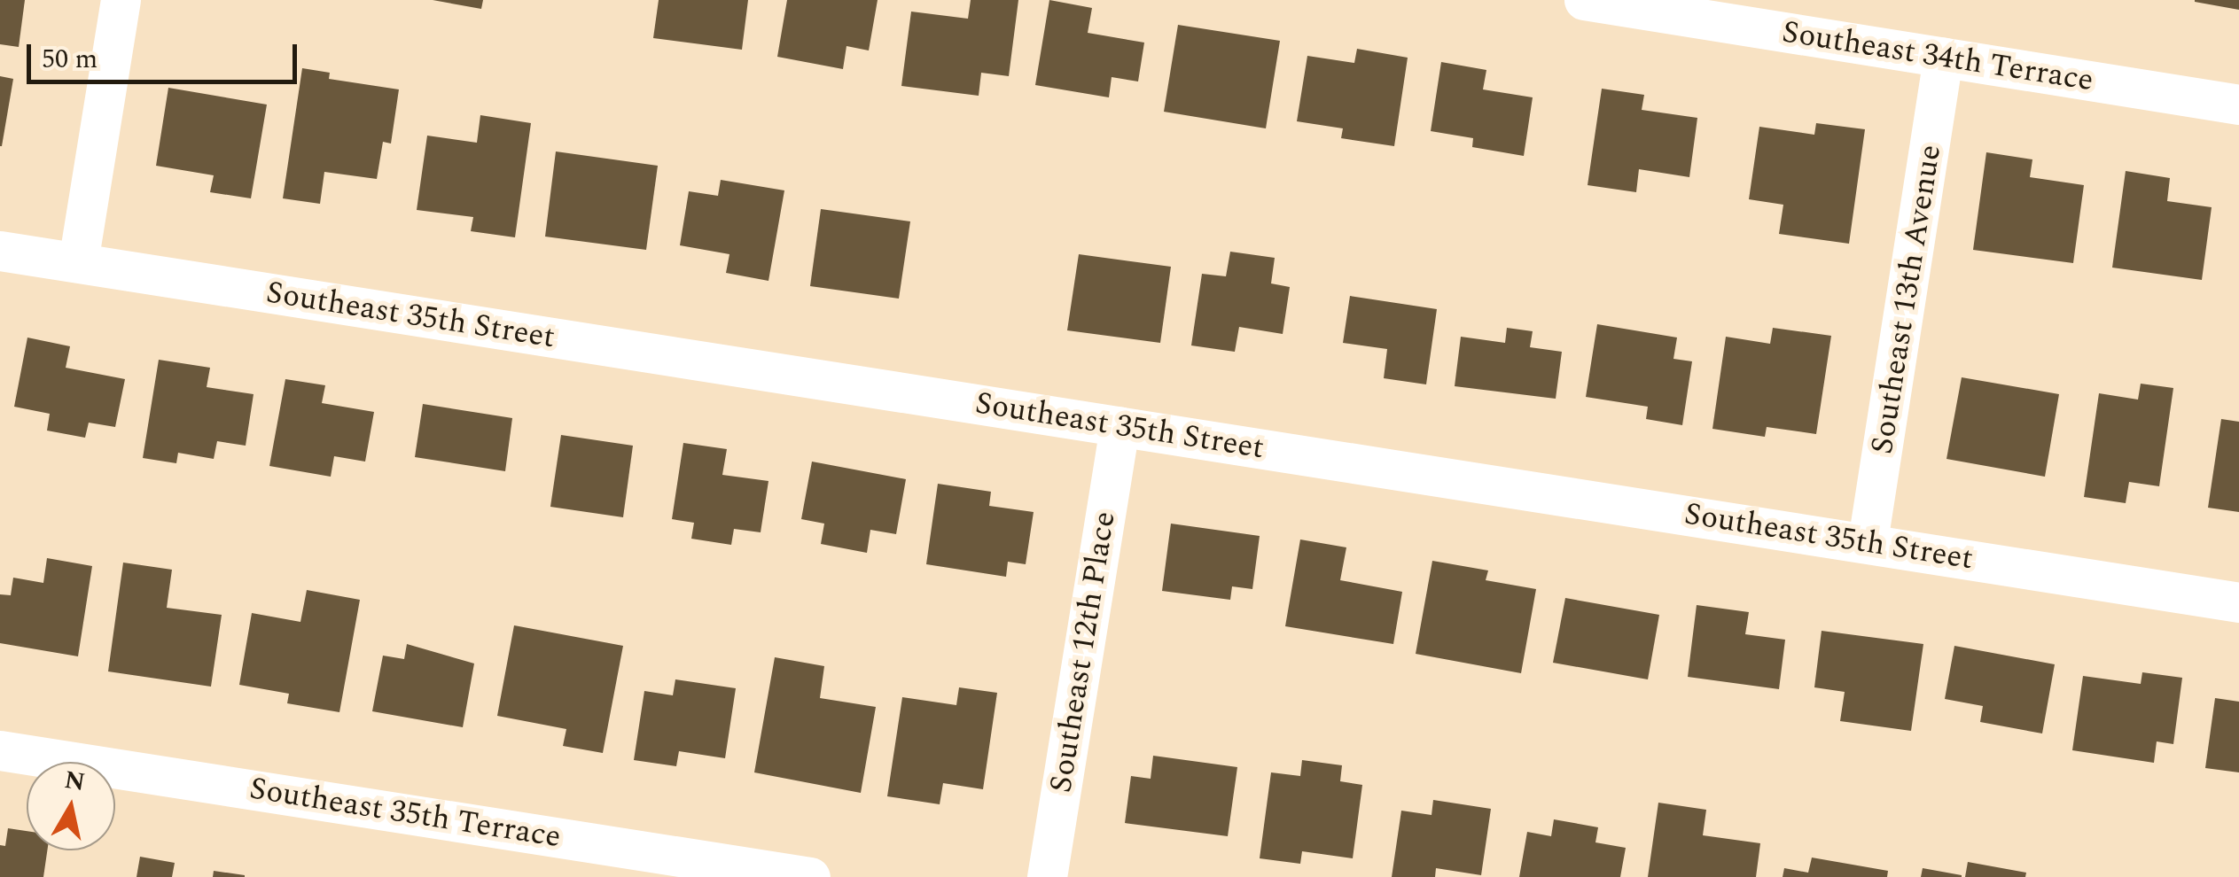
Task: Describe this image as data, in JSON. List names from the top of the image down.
{
  "streets": {
    "street": [
      "Southeast 34th Terrace",
      "Southeast 13th Avenue",
      "Southeast 35th Street",
      "Southeast 12th Place",
      "Southeast 35th Terrace"
    ]
  },
  "crossings": [
    ["Southeast 34th Terrace", "Southeast 13th Avenue"],
    ["Southeast 13th Avenue", "Southeast 35th Street"],
    ["Southeast 35th Street", "Southeast 12th Place"]
  ],
  "scale_bar": "50 m",
  "north": "top"
}
